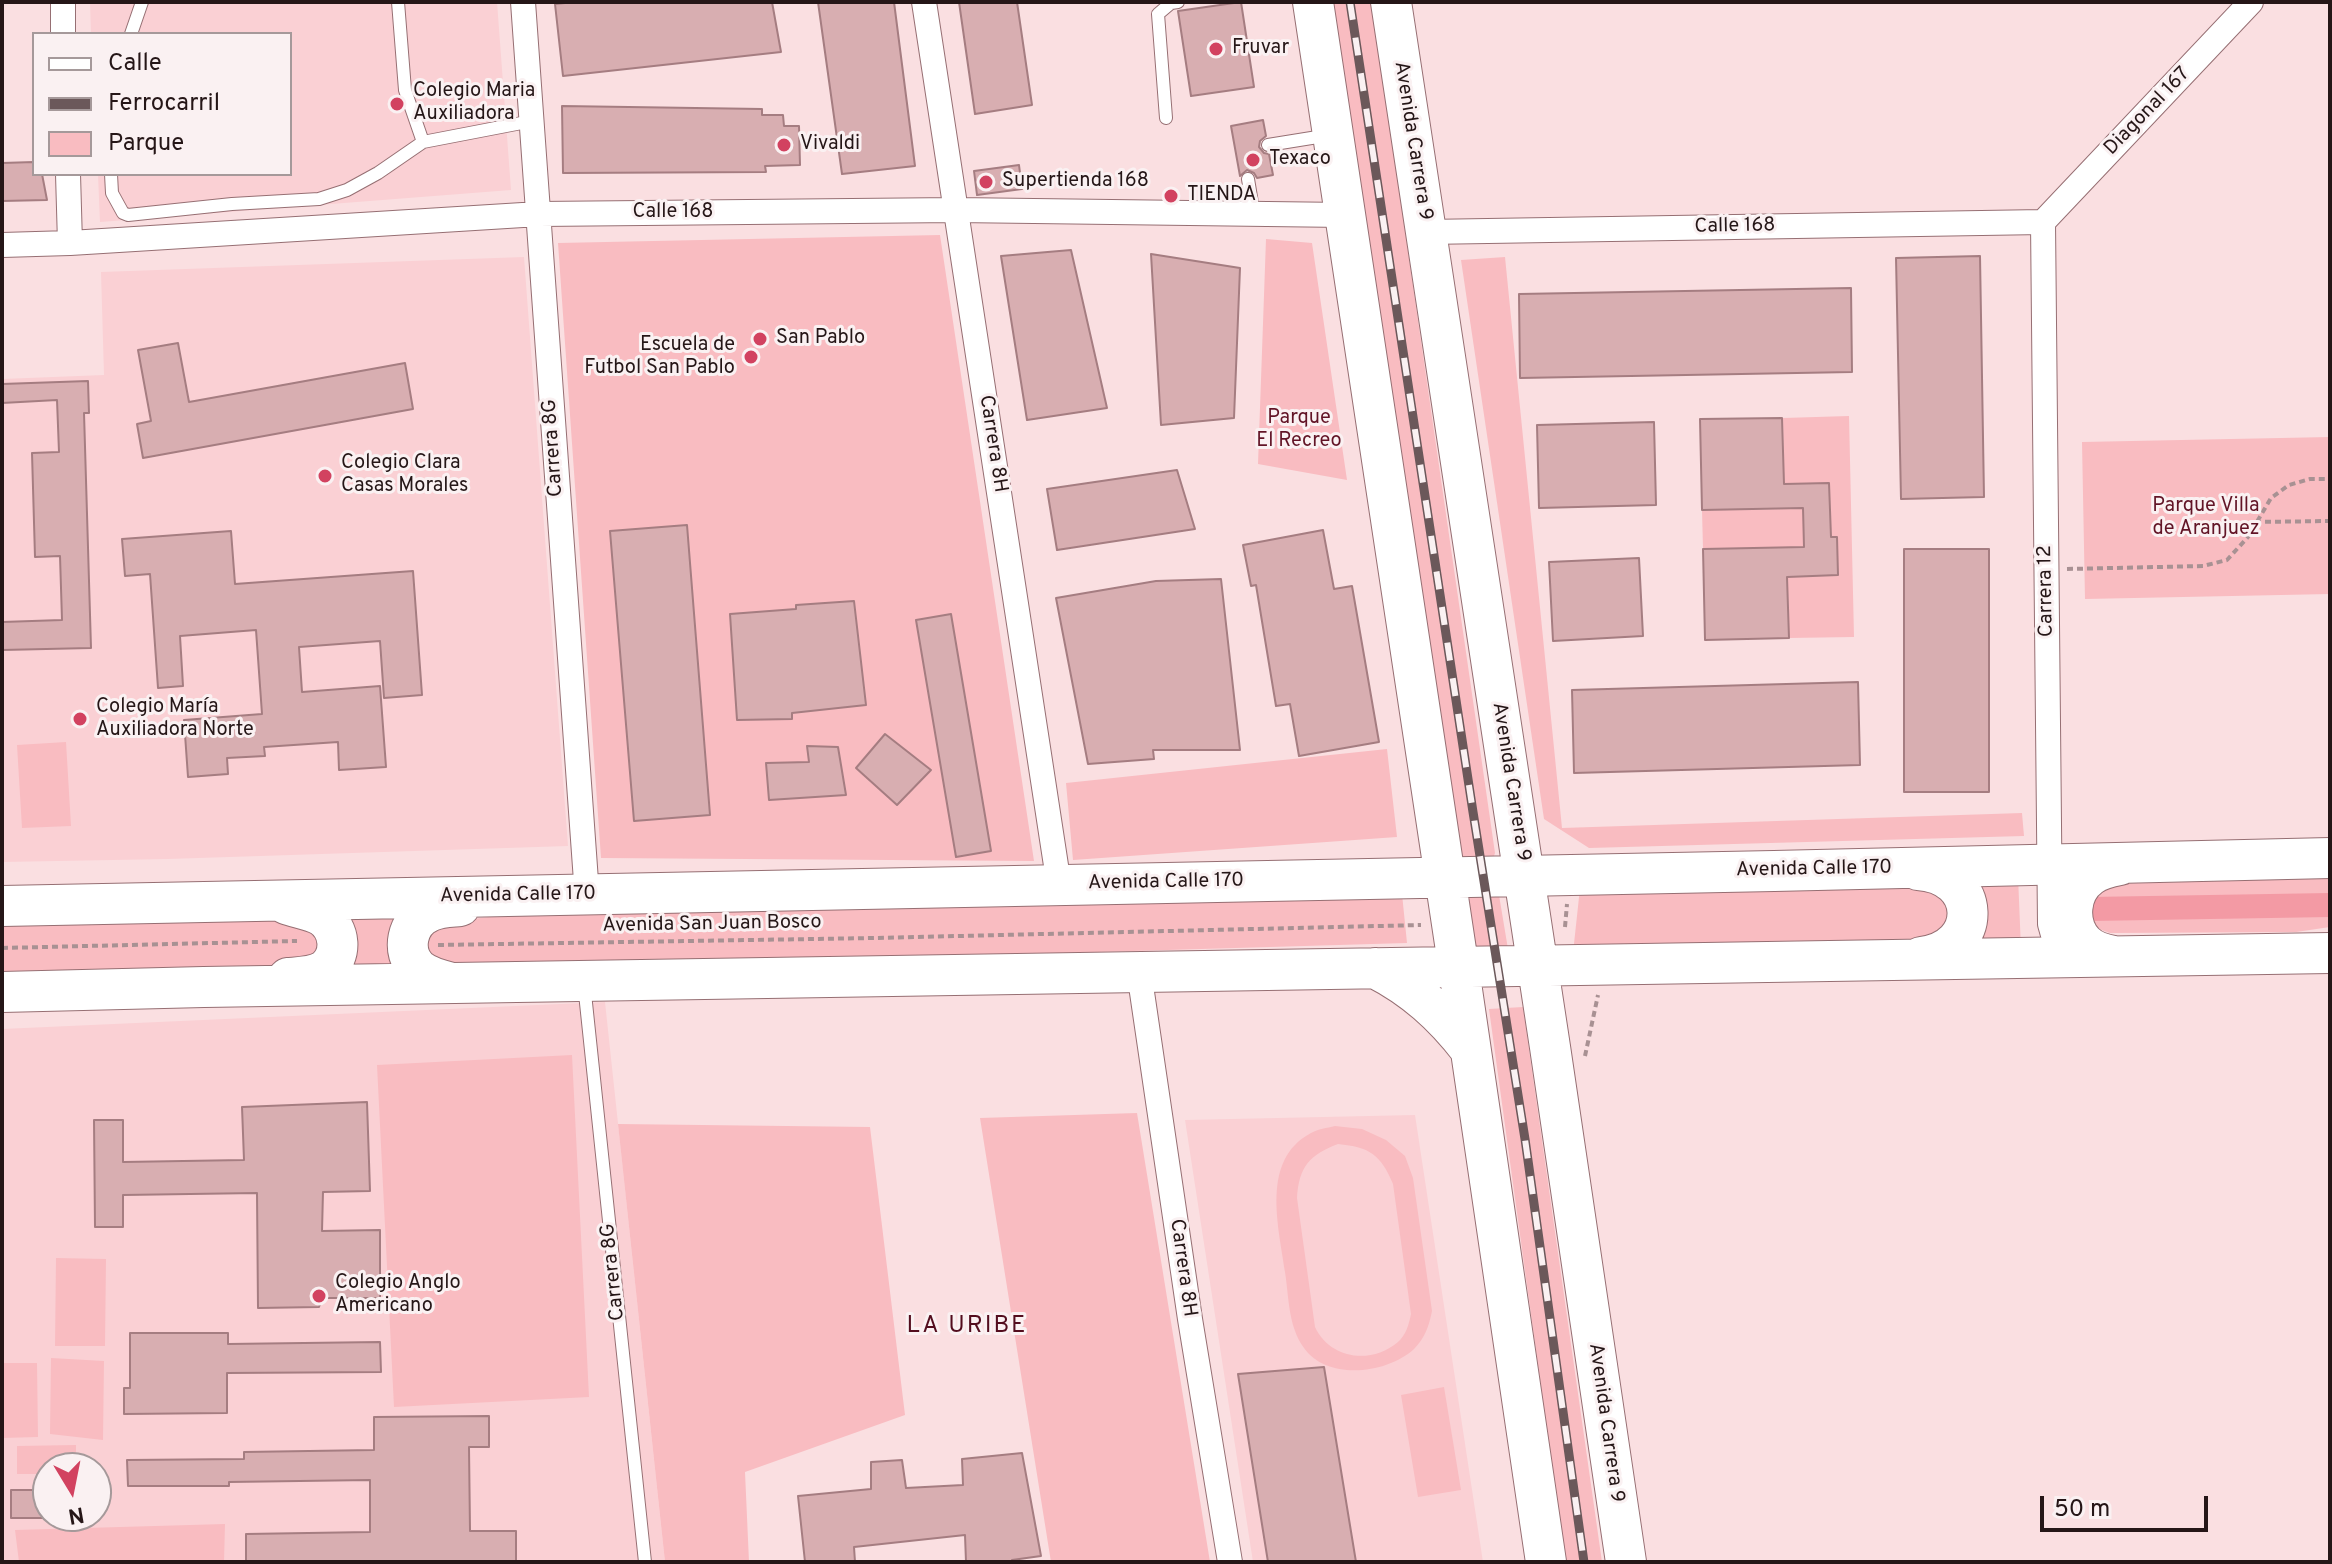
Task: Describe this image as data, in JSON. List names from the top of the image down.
{
  "streets": {
    "main road": ["Avenida Carrera 9", "Avenida Calle 170"],
    "street": [
      "Diagonal 167",
      "Calle 168",
      "Carrera 8H",
      "Carrera 8G",
      "Carrera 12"
    ],
    "path": ["Avenida San Juan Bosco"]
  },
  "crossings": [
    ["Diagonal 167", "Calle 168"],
    ["Diagonal 167", "Carrera 12"],
    ["Avenida Carrera 9", "Calle 168"],
    ["Avenida Carrera 9", "Avenida Calle 170"],
    ["Calle 168", "Carrera 8H"],
    ["Calle 168", "Carrera 8G"],
    ["Calle 168", "Carrera 12"],
    ["Carrera 8H", "Avenida Calle 170"],
    ["Carrera 8G", "Avenida Calle 170"],
    ["Carrera 12", "Avenida Calle 170"]
  ],
  "districts": ["LA URIBE"],
  "parks": ["Parque El Recreo", "Parque Villa de Aranjuez"],
  "places": [
    "Fruvar",
    "Colegio Maria Auxiliadora",
    "Vivaldi",
    "Texaco",
    "Supertienda 168",
    "TIENDA",
    "San Pablo",
    "Escuela de Futbol San Pablo",
    "Colegio Clara Casas Morales",
    "Colegio María Auxiliadora Norte",
    "Colegio Anglo Americano"
  ],
  "legend": ["Calle", "Ferrocarril", "Parque"],
  "scale_bar": "50 m",
  "north": "bottom"
}
